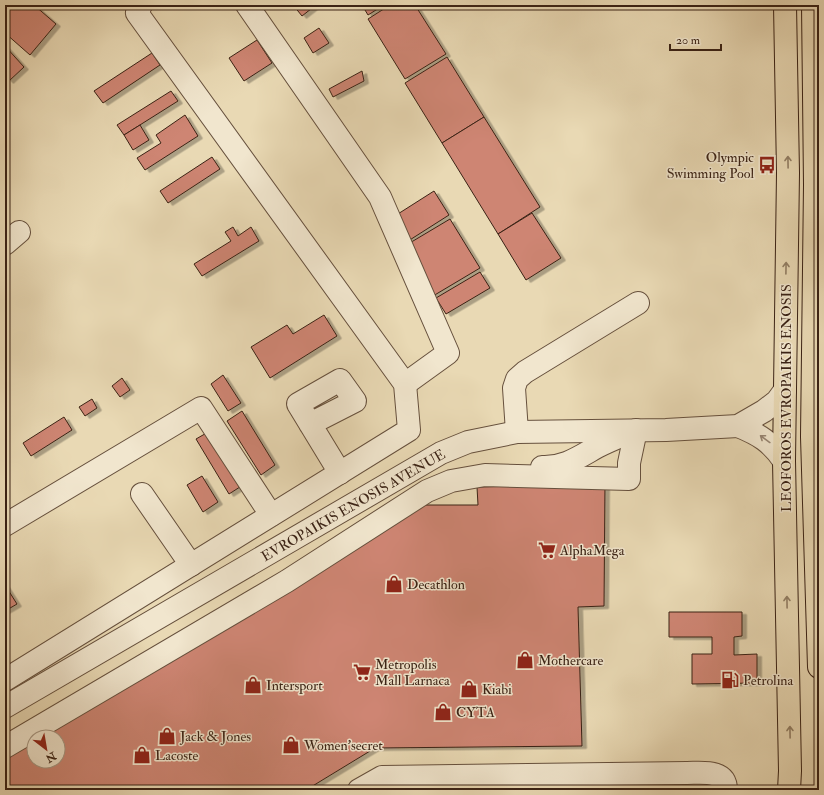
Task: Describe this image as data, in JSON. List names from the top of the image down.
{
  "streets": {
    "main road": ["LEOFOROS EVROPAIKIS ENOSIS"],
    "street": ["EVROPAIKIS ENOSIS AVENUE"]
  },
  "crossings": [
    ["LEOFOROS EVROPAIKIS ENOSIS", "EVROPAIKIS ENOSIS AVENUE"]
  ],
  "places": {
    "bus stop": ["Olympic Swimming Pool"],
    "supermarket": ["AlphaMega", "Metropolis Mall Larnaca"],
    "shop": [
      "Decathlon",
      "Mothercare",
      "Intersport",
      "Kiabi",
      "CYTA",
      "Jack & Jones",
      "Women'secret",
      "Lacoste"
    ],
    "fuel station": ["Petrolina"]
  },
  "scale_bar": "20 m",
  "north": "bottom right"
}
